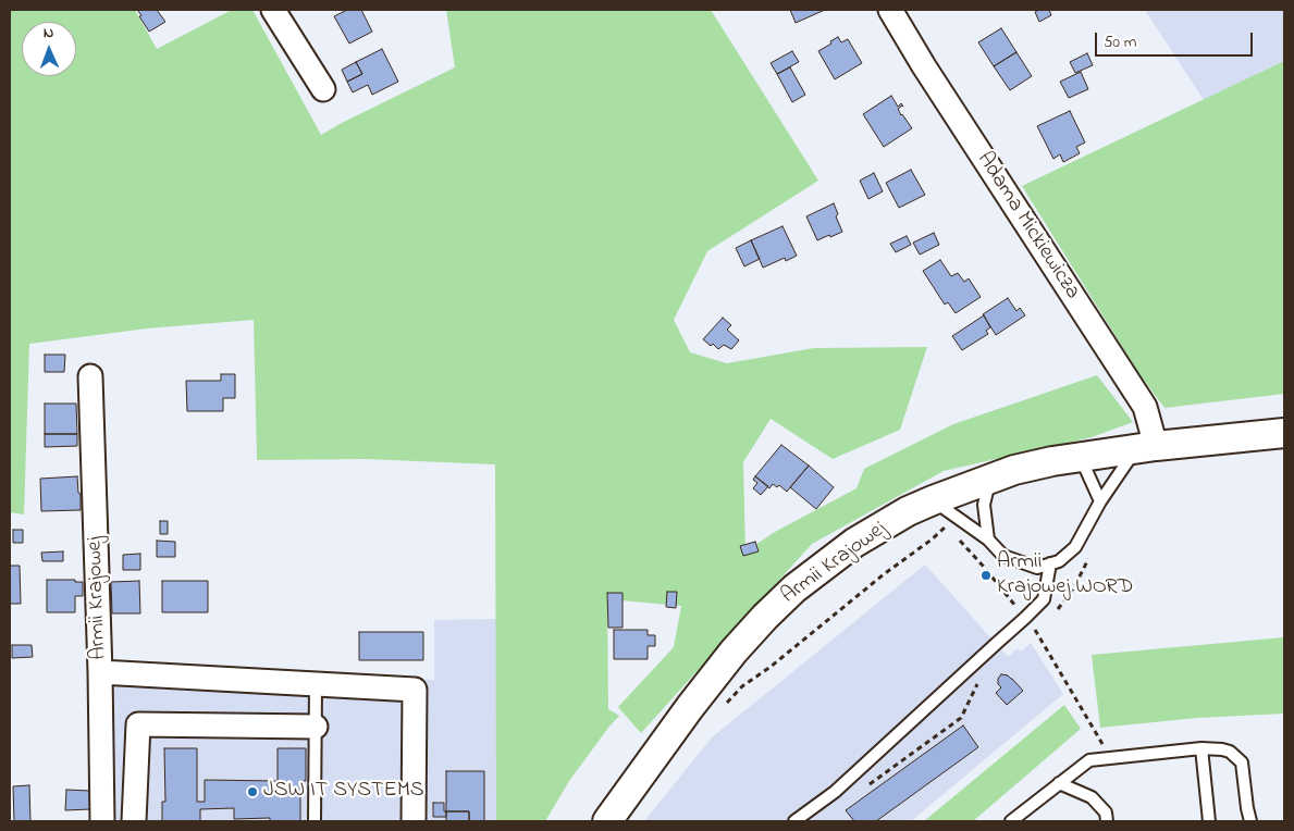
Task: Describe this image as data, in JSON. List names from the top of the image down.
{
  "streets": {
    "street": ["Adama Mickiewicza", "Armii Krajowej"]
  },
  "crossings": [
    ["Adama Mickiewicza", "Armii Krajowej"]
  ],
  "places": ["Armii Krajowej WORD", "JSW IT SYSTEMS"],
  "scale_bar": "50 m",
  "north": "top"
}
